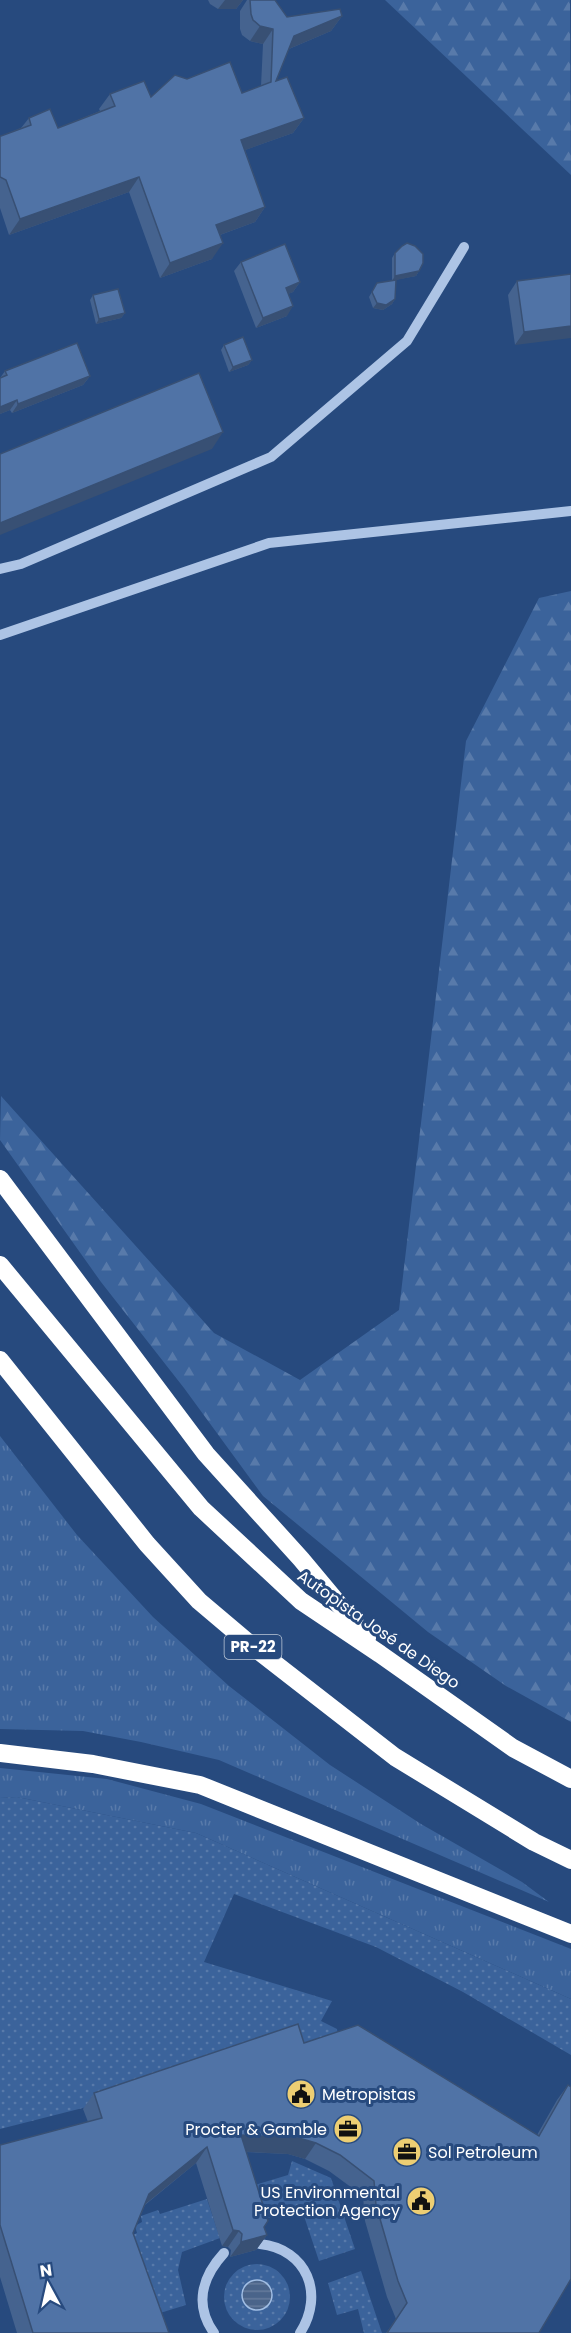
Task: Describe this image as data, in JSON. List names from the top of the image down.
{
  "streets": {
    "highway": ["Autopista José de Diego", "PR-22"]
  },
  "places": {
    "public building": ["Metropistas", "US Environmental Protection Agency"],
    "office": ["Procter & Gamble", "Sol Petroleum"]
  },
  "north": "top"
}
